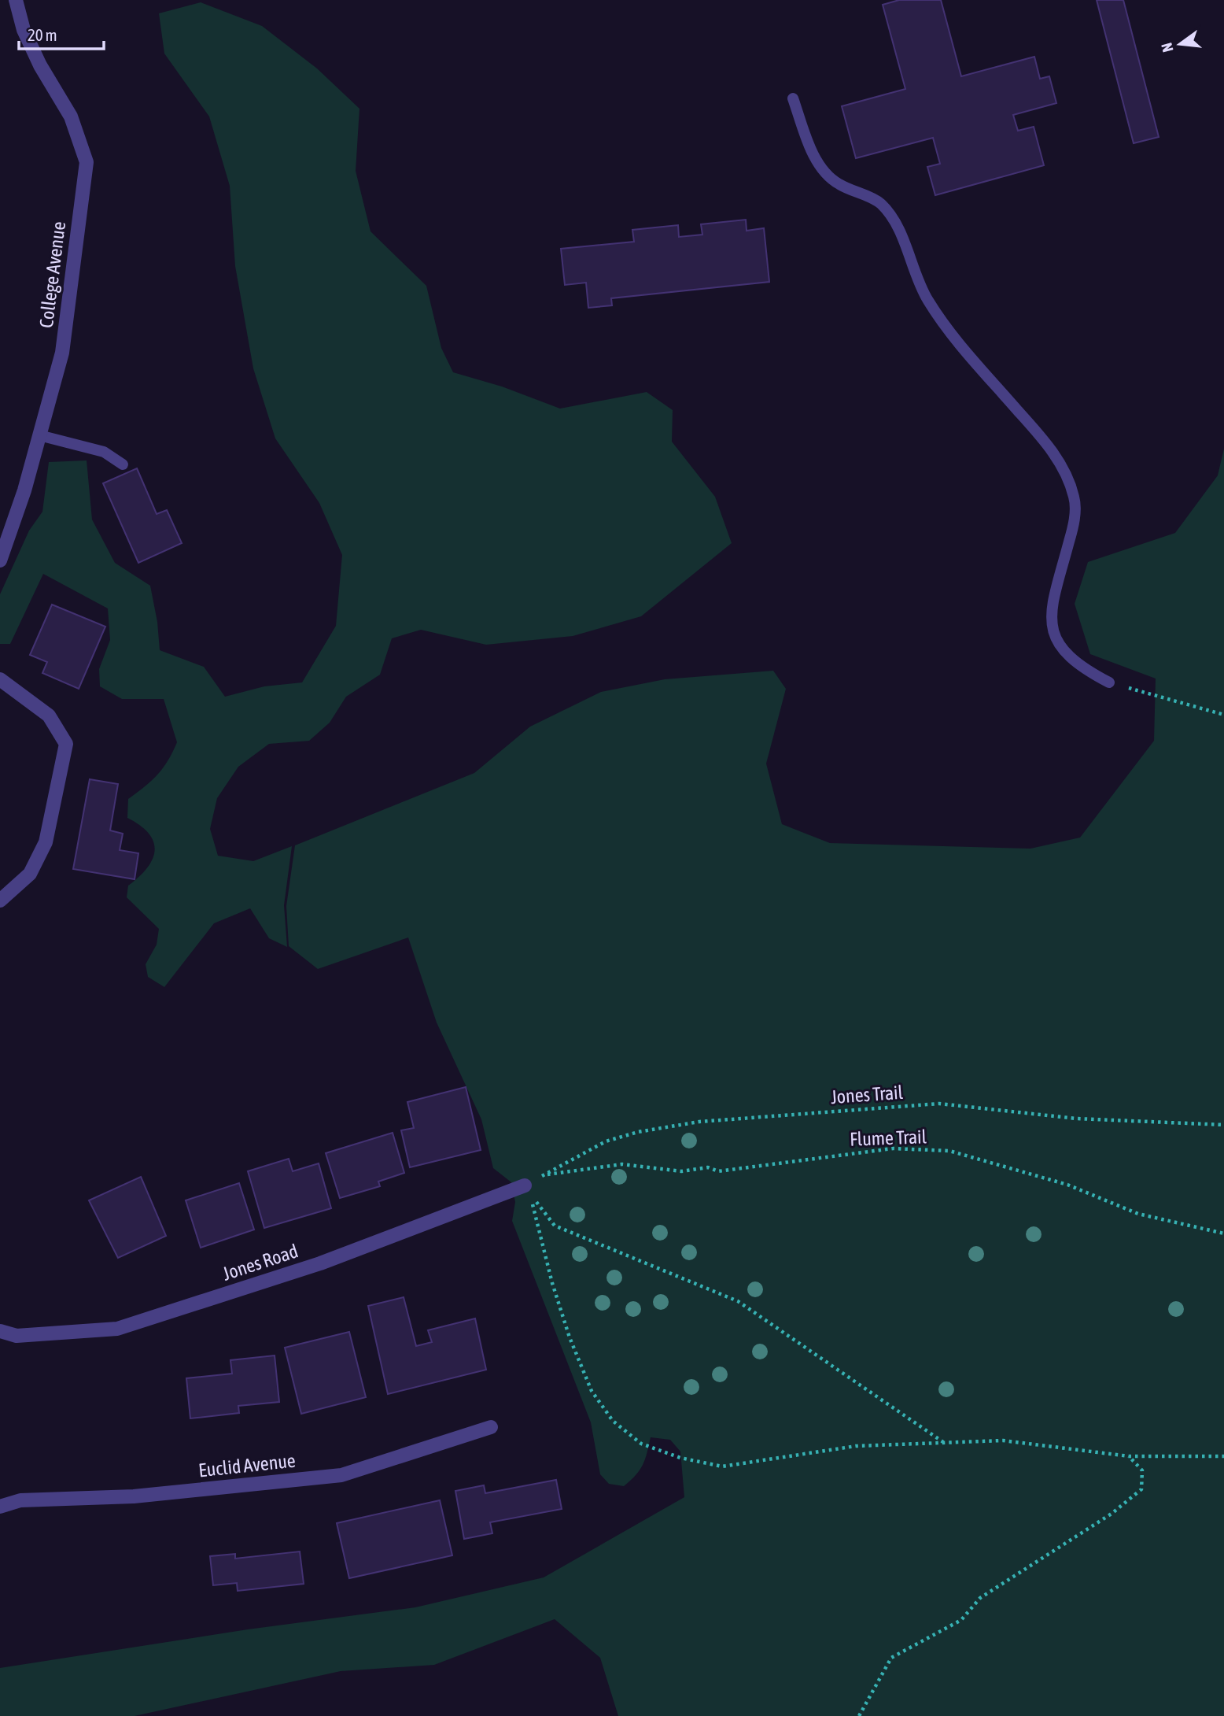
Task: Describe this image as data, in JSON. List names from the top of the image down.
{
  "streets": {
    "street": ["College Avenue", "Jones Road", "Euclid Avenue"],
    "path": ["Jones Trail", "Flume Trail"]
  },
  "crossings": [
    ["Jones Trail", "Flume Trail"],
    ["Jones Trail", "Jones Road"]
  ],
  "scale_bar": "20 m",
  "north": "left"
}
